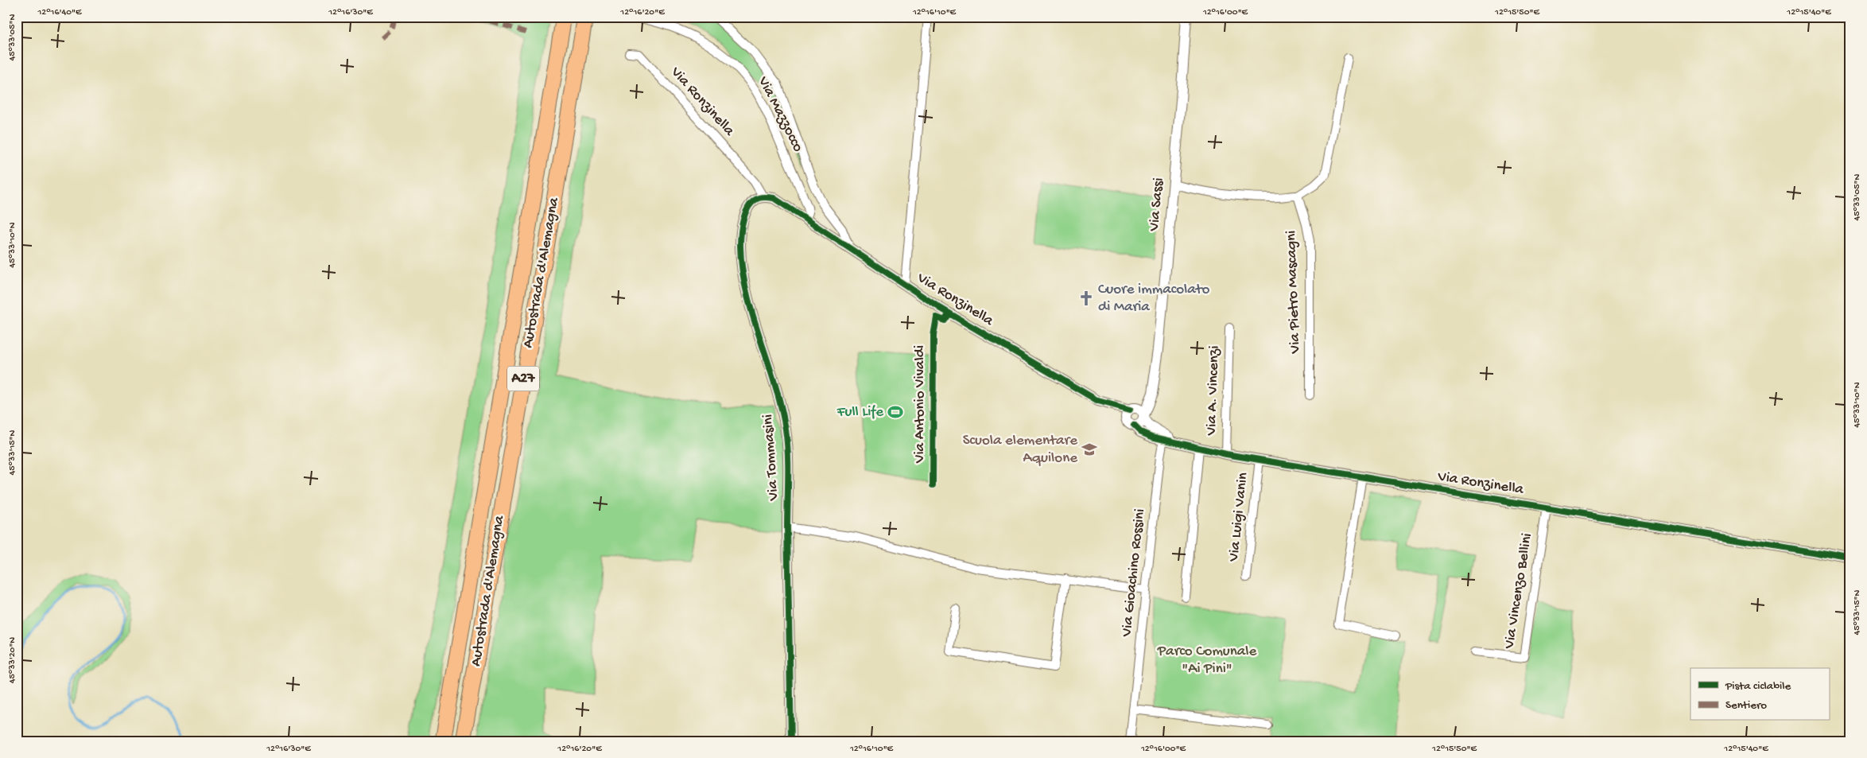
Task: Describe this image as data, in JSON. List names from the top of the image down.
{
  "streets": {
    "highway": ["Autostrada d'Alemagna", "A27"],
    "street": [
      "Via Ronzinella",
      "Via Mazzocco",
      "Via Sassi",
      "Via Pietro Mascagni",
      "Via A. Vincenzi",
      "Via Tommasini",
      "Via Luigi Vanin",
      "Via Gioachino Rossini",
      "Via Vincenzo Bellini"
    ],
    "cycle path": ["Via Antonio Vivaldi"]
  },
  "crossings": [
    ["Via Ronzinella", "Via Mazzocco"],
    ["Via Ronzinella", "Via Sassi"],
    ["Via Ronzinella", "Via A. Vincenzi"],
    ["Via Ronzinella", "Via Tommasini"],
    ["Via Ronzinella", "Via Luigi Vanin"],
    ["Via Ronzinella", "Via Gioachino Rossini"],
    ["Via Ronzinella", "Via Vincenzo Bellini"]
  ],
  "parks": ["Parco Comunale \"Ai Pini\""],
  "places": {
    "church": ["Cuore immacolato di Maria"],
    "sports": ["Full Life"],
    "school or university": ["Scuola elementare Aquilone"]
  },
  "legend": ["Pista ciclabile", "Sentiero"],
  "coordinates": [
    "12°16'40\"E",
    "12°16'30\"E",
    "12°16'20\"E",
    "12°16'10\"E",
    "12°16'00\"E",
    "12°15'50\"E",
    "12°15'40\"E",
    "45°33'05\"N",
    "45°33'10\"N",
    "45°33'15\"N",
    "45°33'20\"N"
  ]
}
